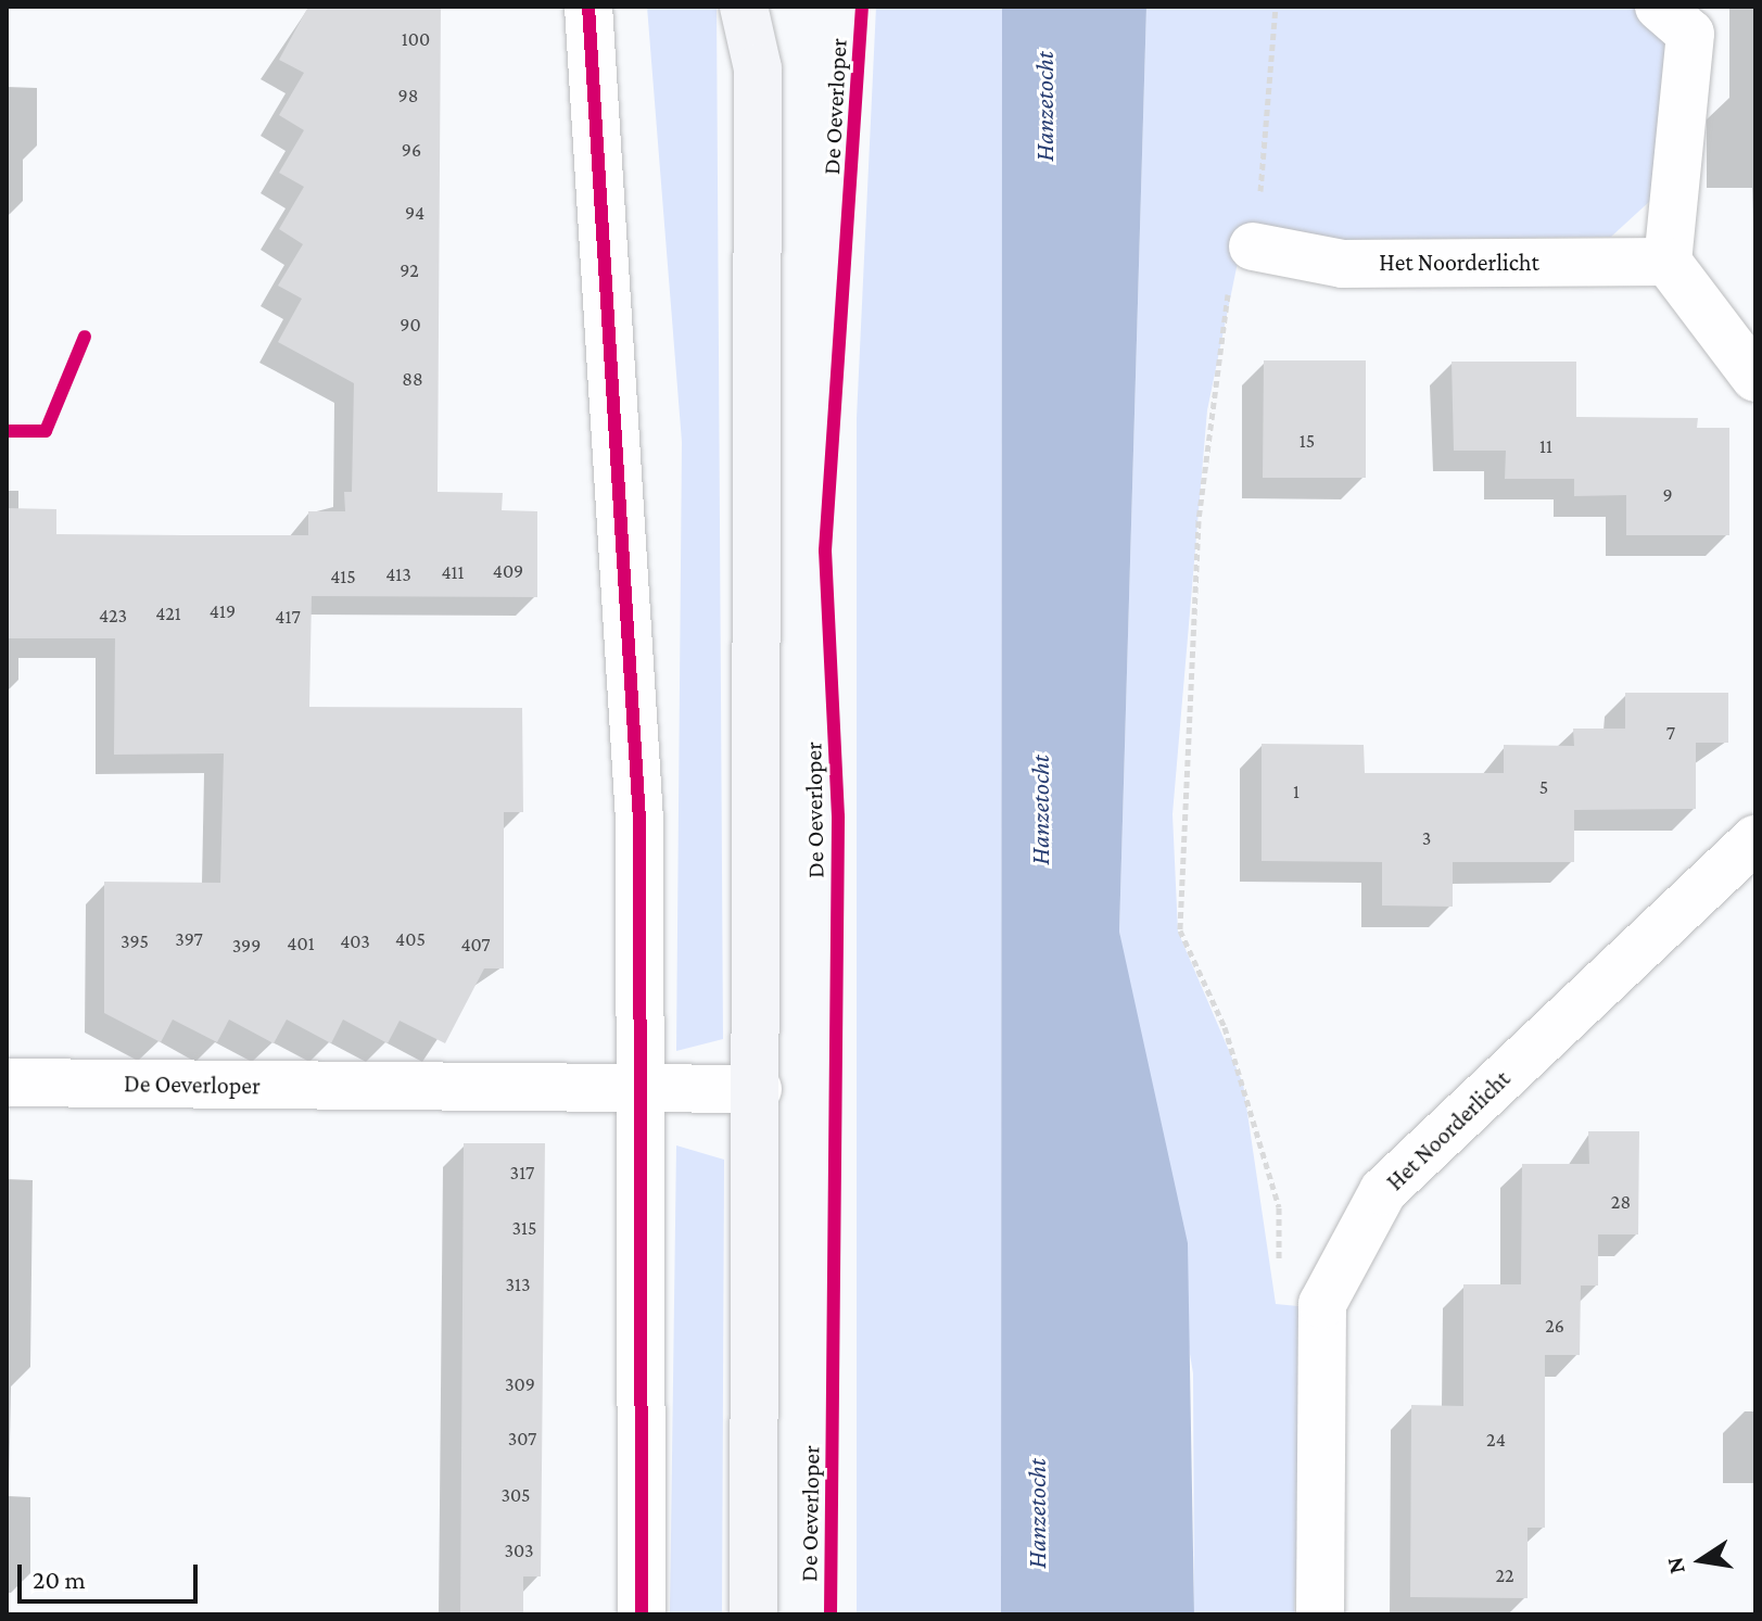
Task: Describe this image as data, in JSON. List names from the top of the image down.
{
  "streets": {
    "street": ["De Oeverloper", "Het Noorderlicht"]
  },
  "water": ["Hanzetocht"],
  "house_numbers": [
    "100",
    "98",
    "96",
    "94",
    "92",
    "90",
    "88",
    "15",
    "11",
    "9",
    "409",
    "411",
    "413",
    "415",
    "419",
    "421",
    "423",
    "417",
    "7",
    "5",
    "1",
    "3",
    "397",
    "405",
    "395",
    "403",
    "401",
    "407",
    "399",
    "317",
    "28",
    "315",
    "313",
    "26",
    "309",
    "307",
    "24",
    "305",
    "303",
    "22"
  ],
  "scale_bar": "20 m",
  "north": "left"
}
